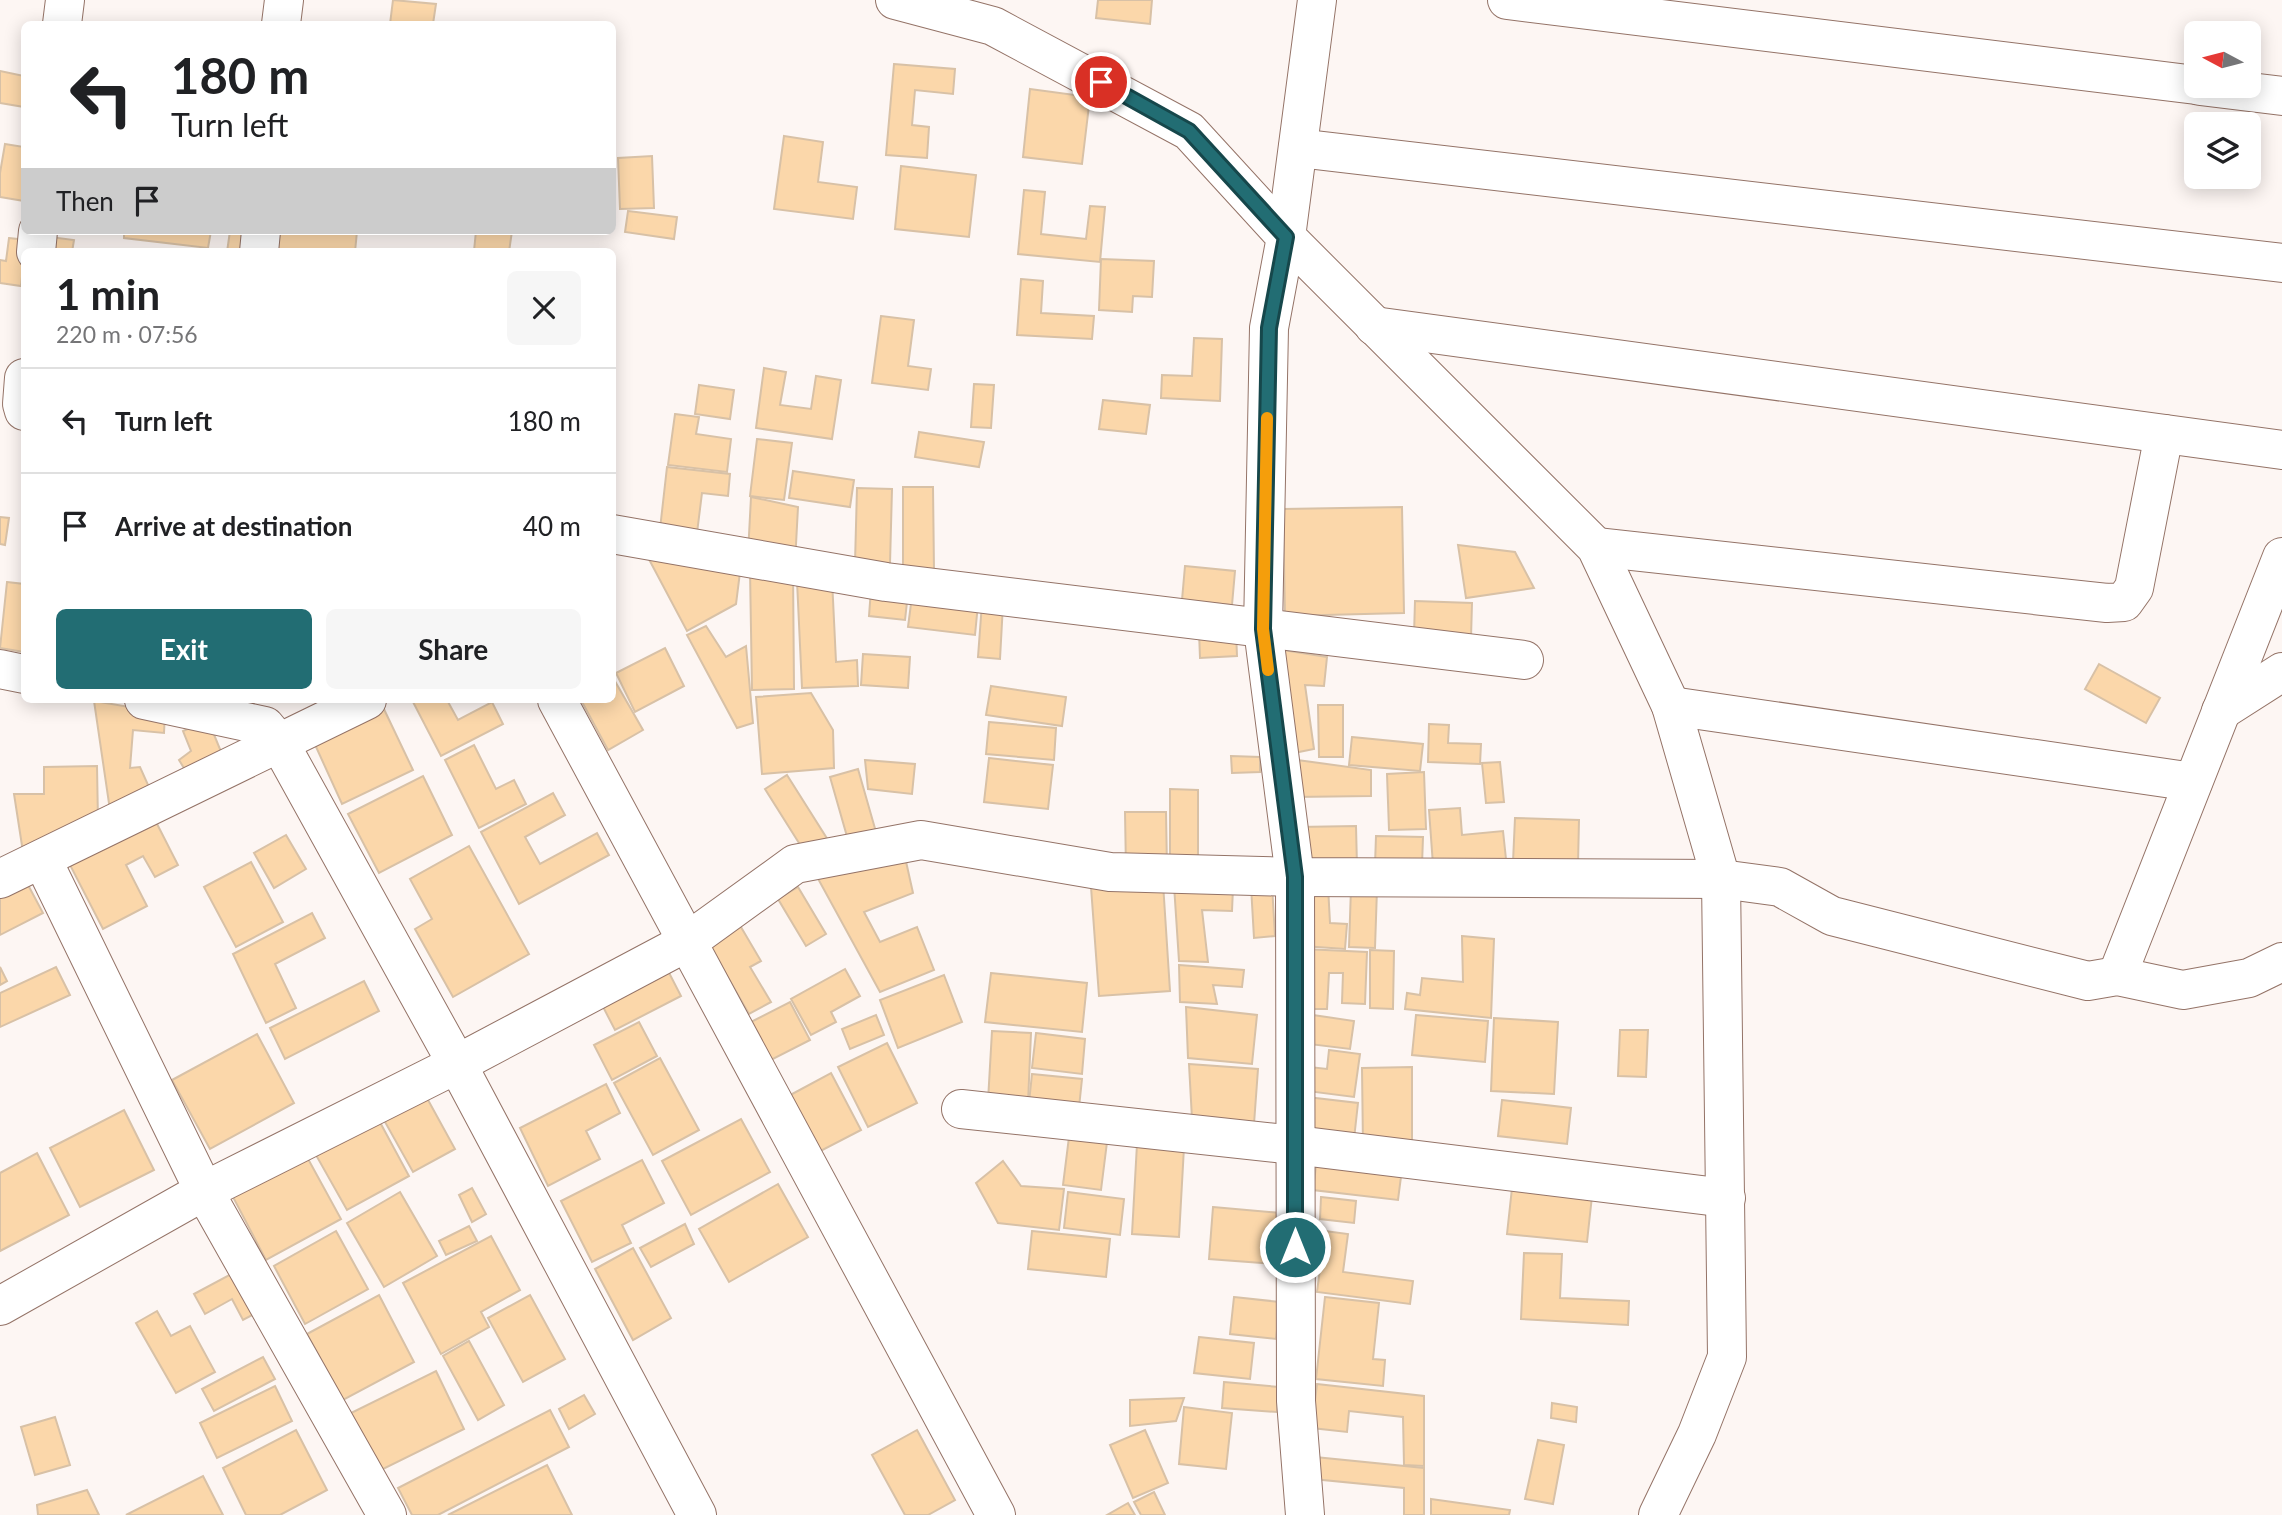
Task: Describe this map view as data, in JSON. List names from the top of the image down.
{
  "north": "left",
  "page": {
    "turn": ["180 m", "Turn left"],
    "then": "Then",
    "heading": ["1 min", "220 m · 07:56"],
    "list": [
      {
        "name": "Turn left",
        "value": "180 m"
      },
      {
        "name": "Arrive at destination",
        "value": "40 m"
      }
    ],
    "buttons": ["Exit", "Share"]
  }
}
